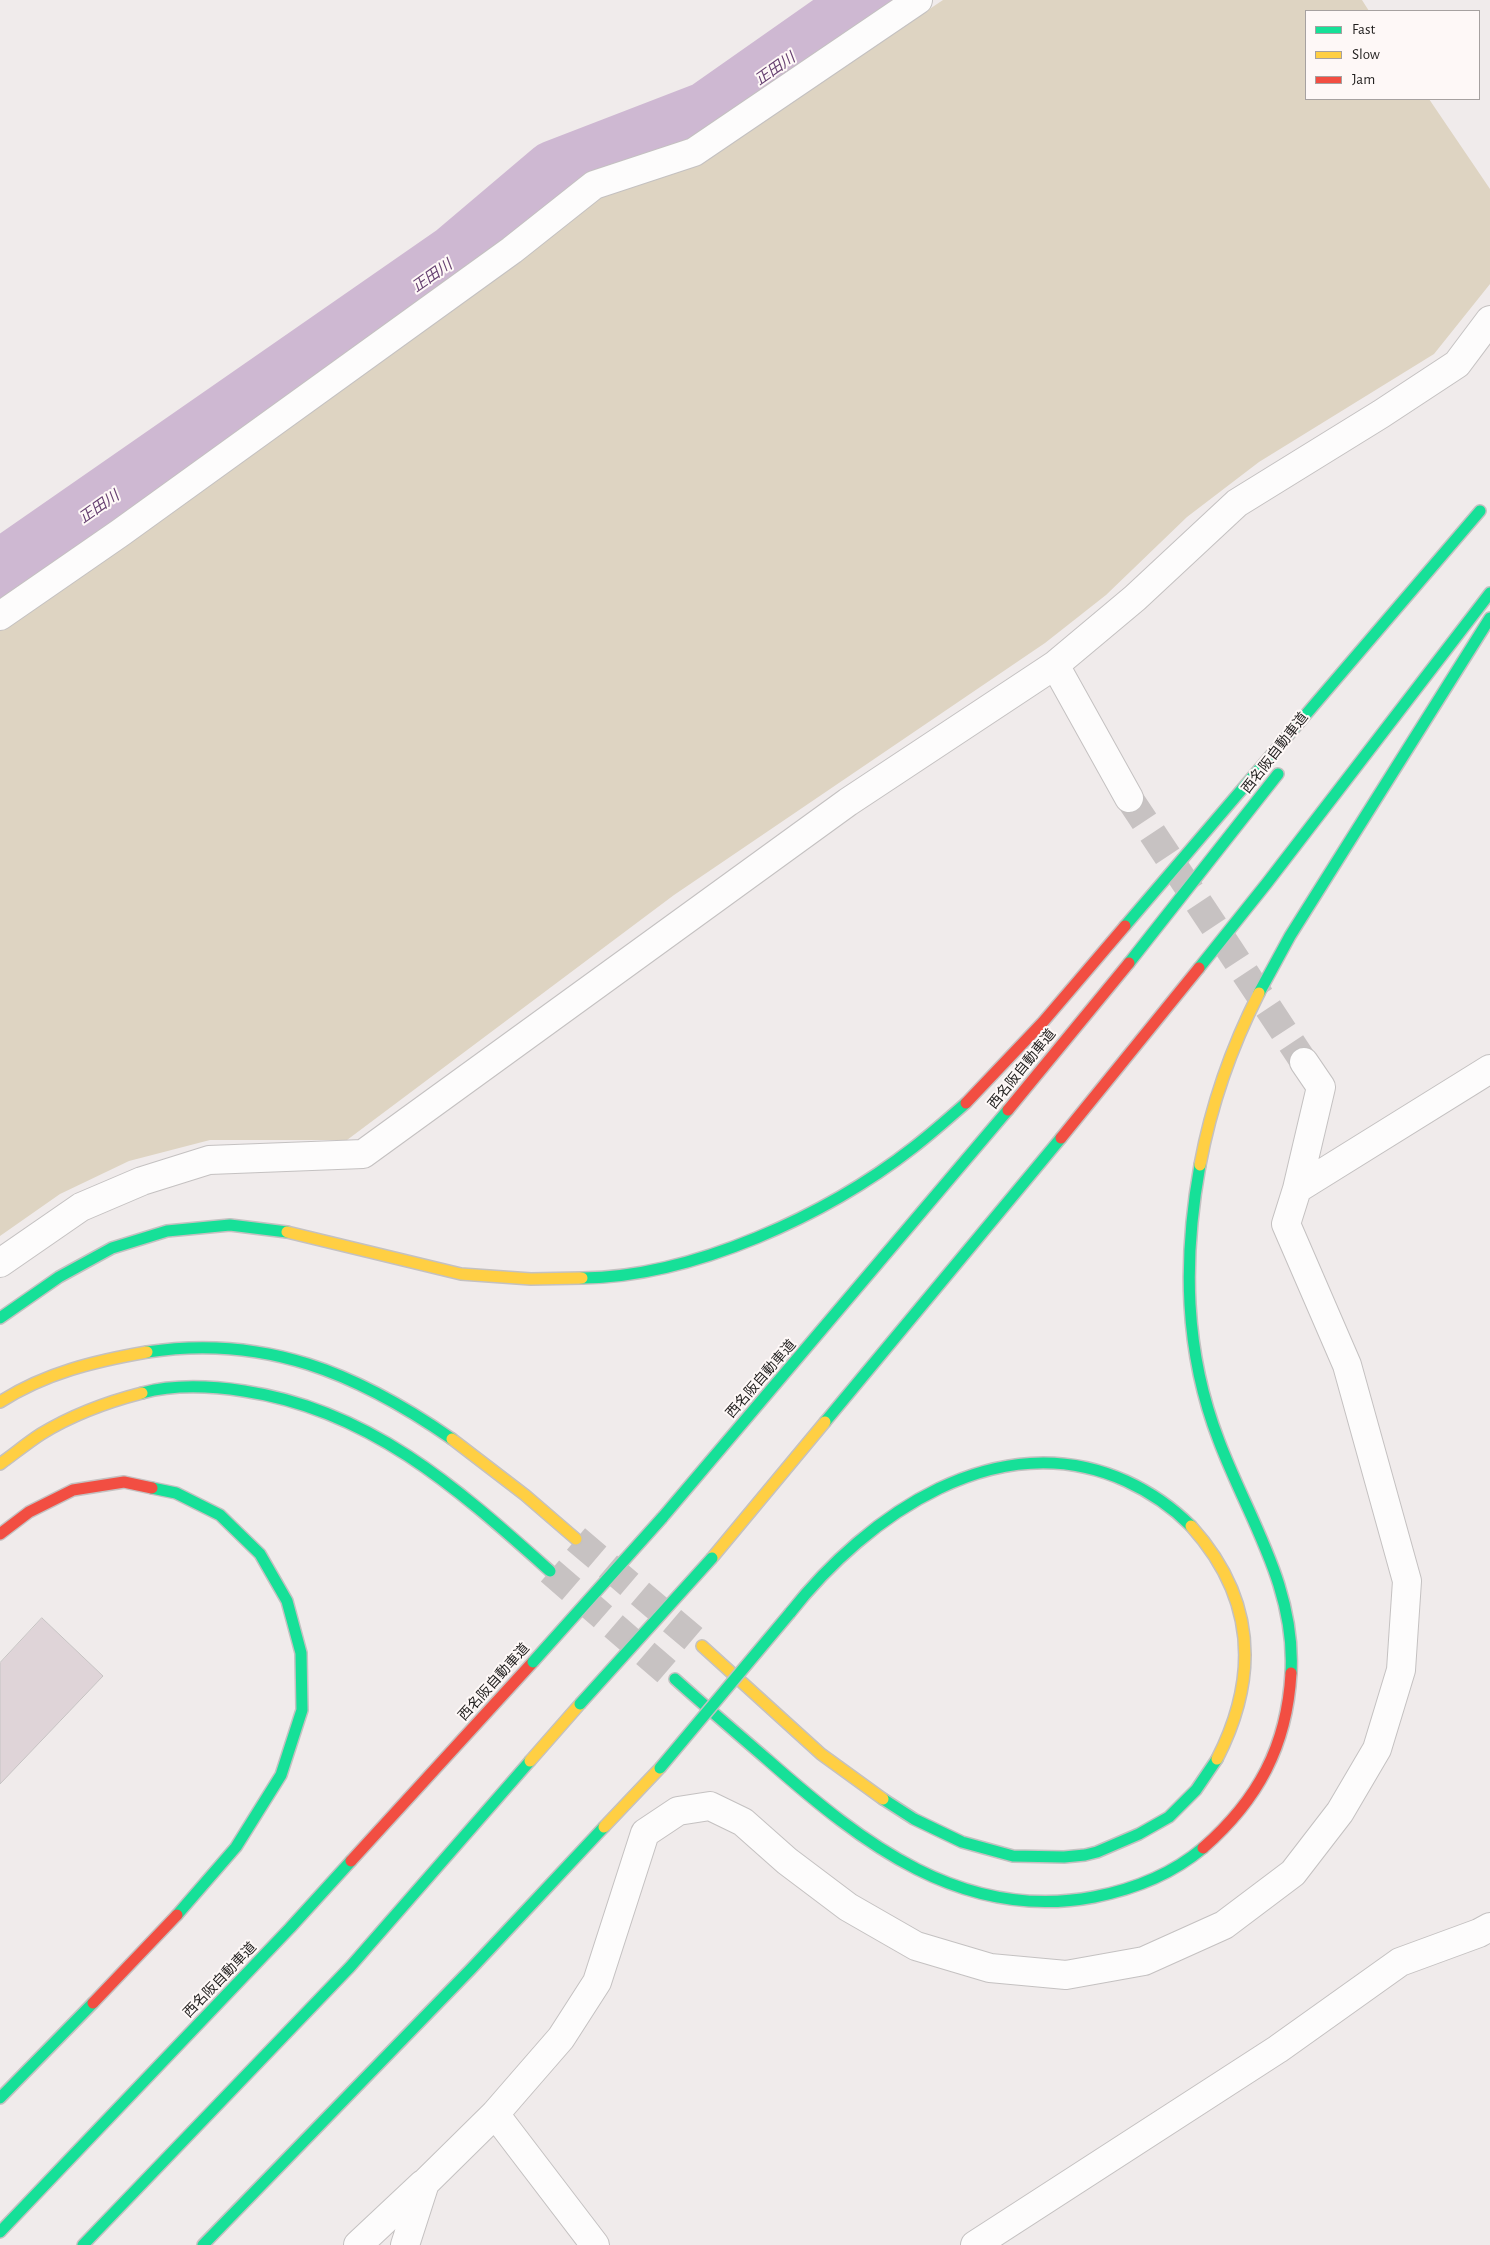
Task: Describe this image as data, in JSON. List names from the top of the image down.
{
  "streets": {
    "highway": ["西名阪自動車道"]
  },
  "water": ["正田川"],
  "legend": ["Fast", "Slow", "Jam"]
}
